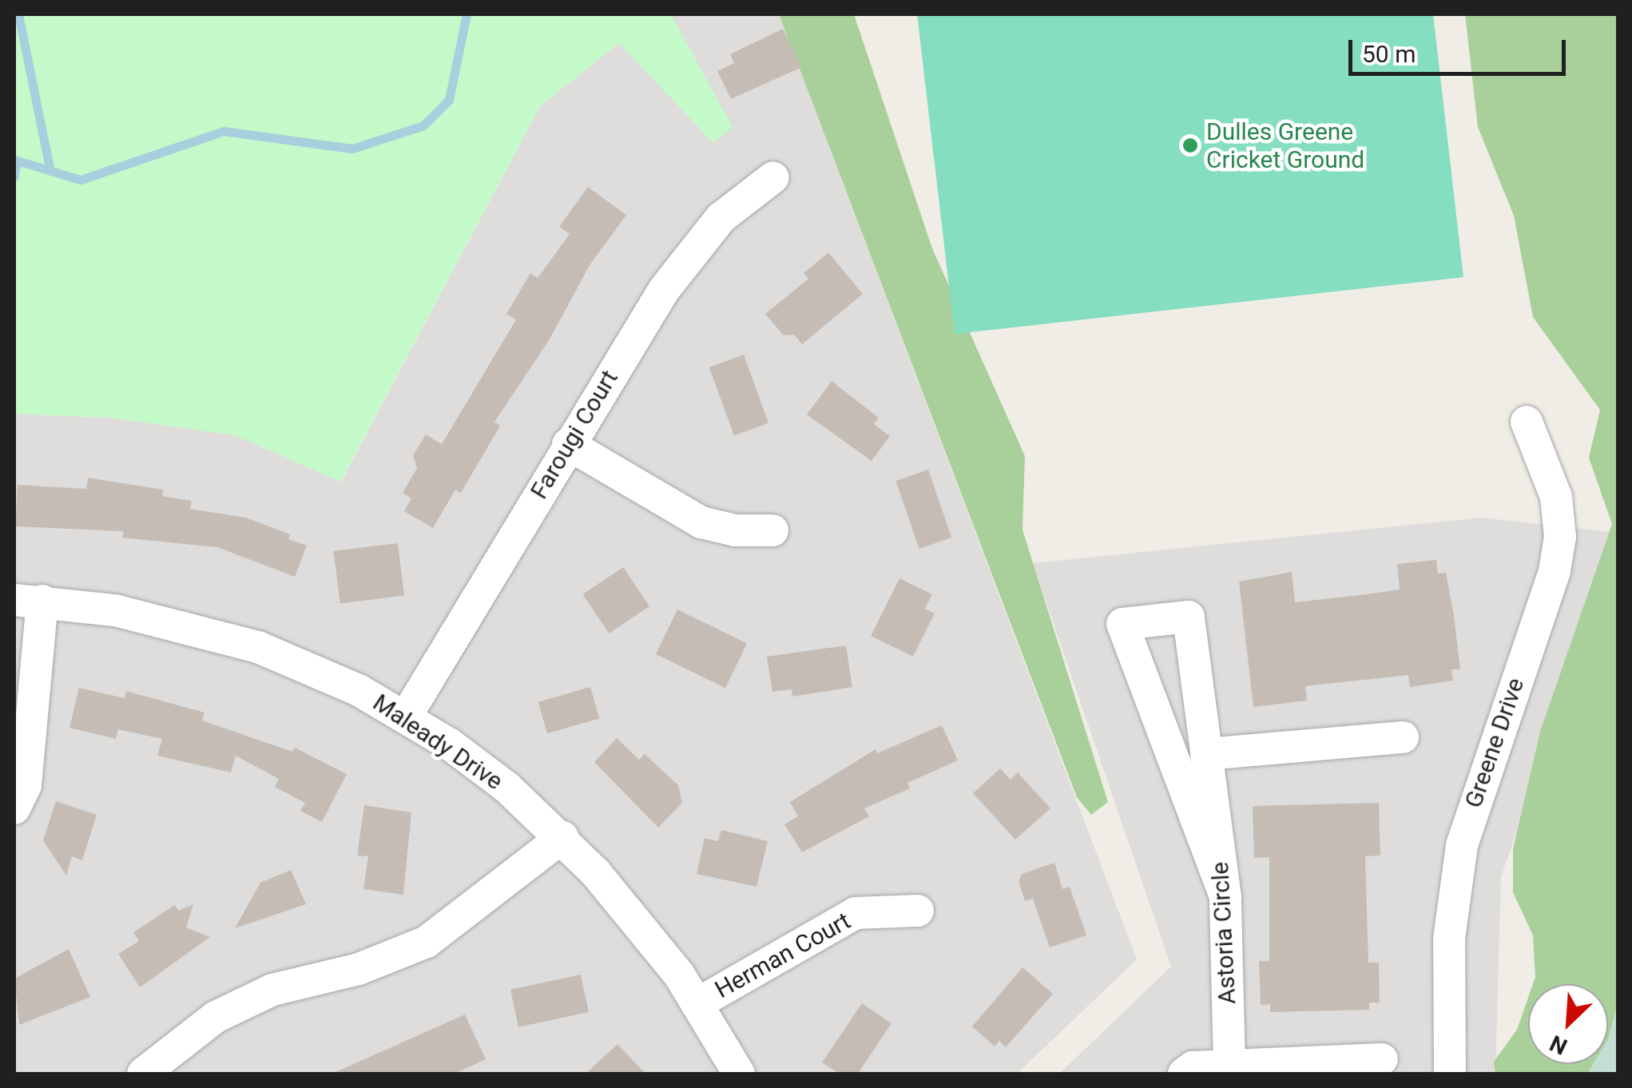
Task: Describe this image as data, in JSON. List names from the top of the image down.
{
  "streets": {
    "street": [
      "Farougi Court",
      "Maleady Drive",
      "Greene Drive",
      "Astoria Circle",
      "Herman Court"
    ]
  },
  "crossings": [
    ["Farougi Court", "Maleady Drive"],
    ["Maleady Drive", "Herman Court"]
  ],
  "places": ["Dulles Greene Cricket Ground"],
  "scale_bar": "50 m",
  "north": "bottom left"
}
